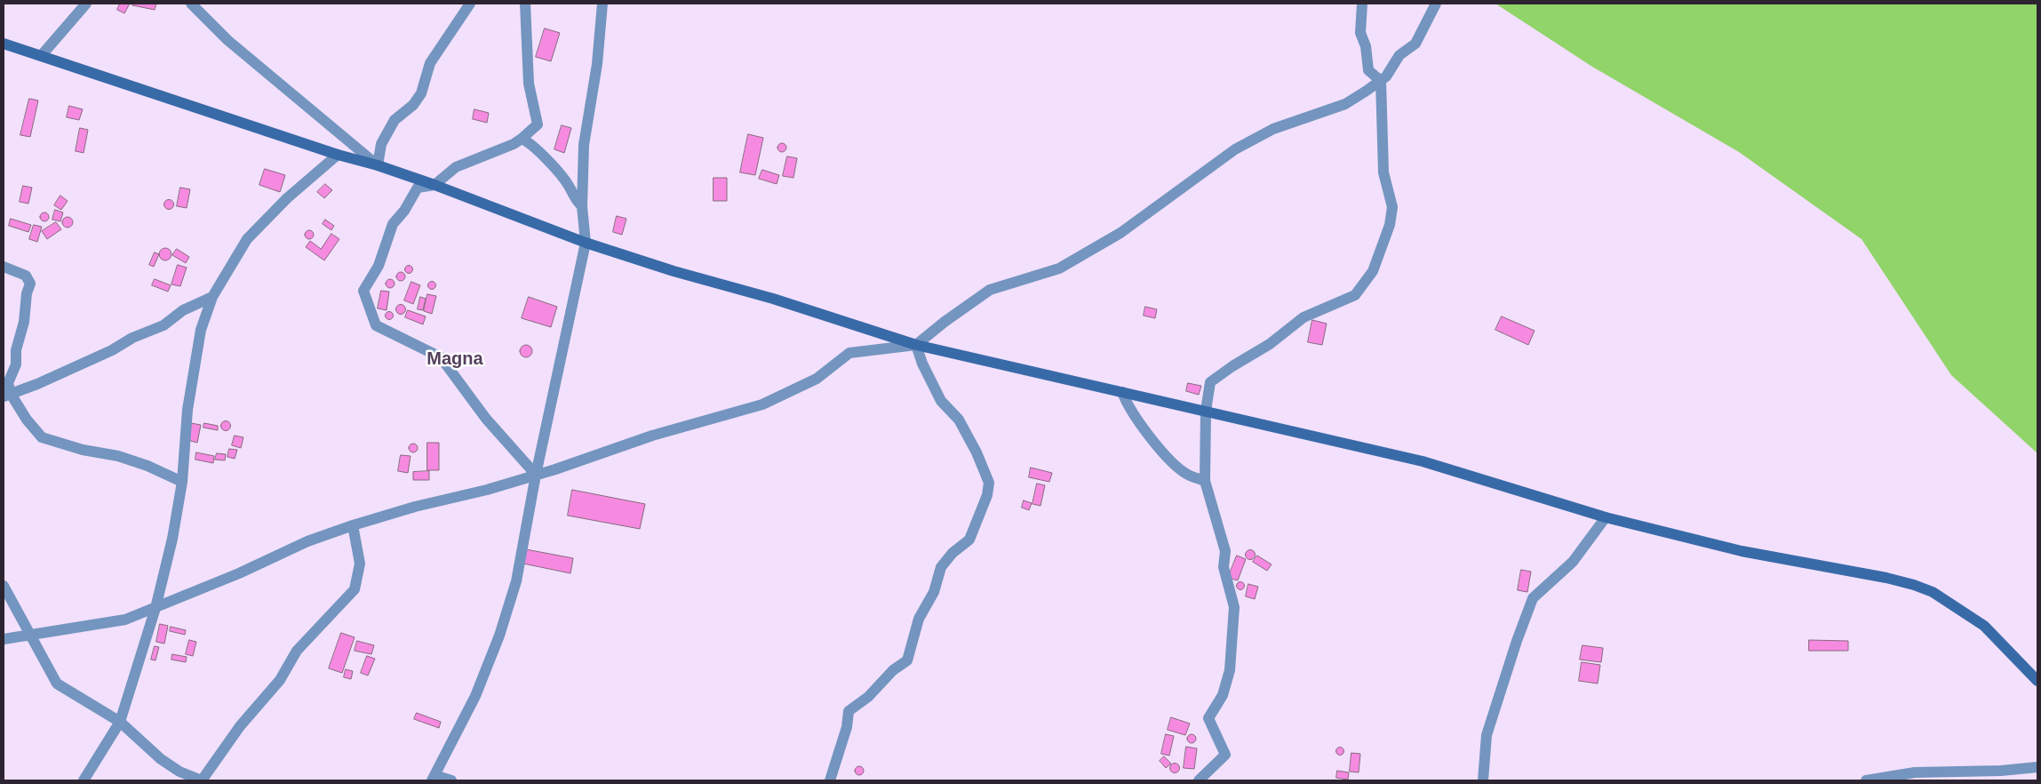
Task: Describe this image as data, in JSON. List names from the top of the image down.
{
  "districts": ["Magna"]
}
